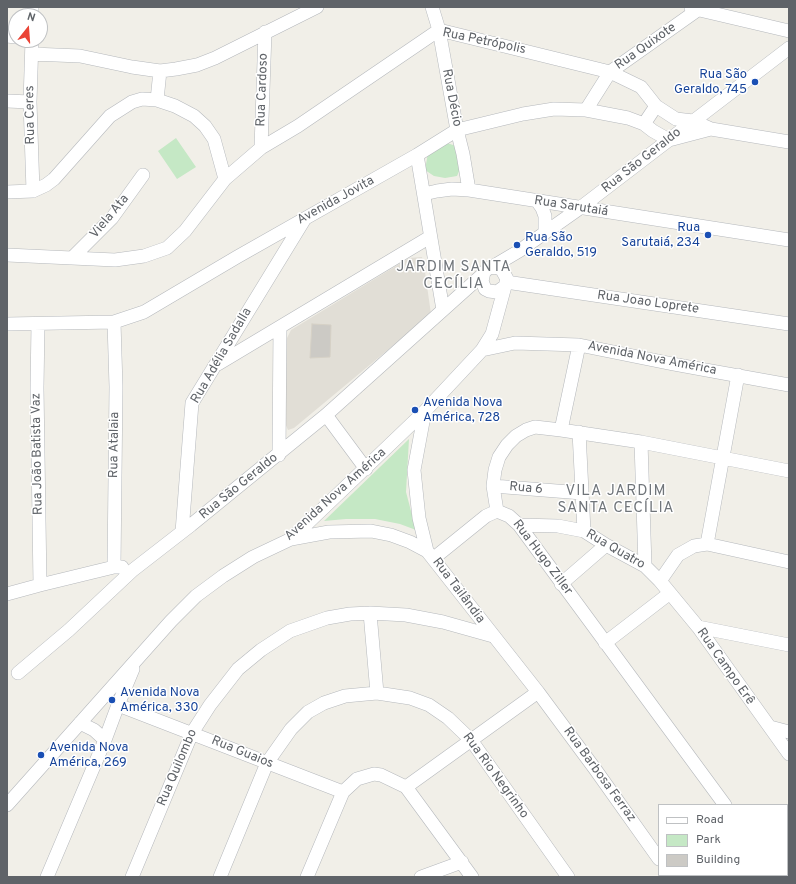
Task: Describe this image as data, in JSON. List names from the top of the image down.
{
  "streets": {
    "street": [
      "Rua Petrópolis",
      "Rua Quixote",
      "Rua Cardoso",
      "Rua Décio",
      "Rua Ceres",
      "Rua São Geraldo",
      "Avenida Jovita",
      "Rua Sarutaiá",
      "Viela Ata",
      "Rua Joao Loprete",
      "Rua Adélia Sadalla",
      "Avenida Nova América",
      "Rua Atalaia",
      "Rua João Batista Vaz",
      "Rua 6",
      "Rua Quatro",
      "Rua Hugo Ziller",
      "Rua Tailândia",
      "Rua Campo Erê",
      "Rua Guaios",
      "Rua Quilombo",
      "Rua Barbosa Ferraz",
      "Rua Rio Negrinho"
    ]
  },
  "crossings": [
    ["Rua Petrópolis", "Rua Quixote"],
    ["Rua Petrópolis", "Rua Cardoso"],
    ["Rua Petrópolis", "Rua Décio"],
    ["Rua Petrópolis", "Rua São Geraldo"],
    ["Rua Petrópolis", "Viela Ata"],
    ["Rua Quixote", "Avenida Jovita"],
    ["Rua Décio", "Avenida Jovita"],
    ["Rua Décio", "Rua Sarutaiá"],
    ["Rua São Geraldo", "Avenida Jovita"],
    ["Rua São Geraldo", "Rua Sarutaiá"],
    ["Rua São Geraldo", "Rua Joao Loprete"],
    ["Rua São Geraldo", "Rua Adélia Sadalla"],
    ["Avenida Jovita", "Rua Adélia Sadalla"],
    ["Avenida Jovita", "Rua Atalaia"],
    ["Avenida Jovita", "Rua João Batista Vaz"],
    ["Avenida Nova América", "Rua Tailândia"],
    ["Rua Quatro", "Rua Hugo Ziller"],
    ["Rua Quatro", "Rua Campo Erê"],
    ["Rua Tailândia", "Rua Quilombo"],
    ["Rua Tailândia", "Rua Barbosa Ferraz"],
    ["Rua Guaios", "Rua Quilombo"],
    ["Rua Guaios", "Rua Rio Negrinho"]
  ],
  "districts": ["JARDIM SANTA CECÍLIA", "VILA JARDIM SANTA CECÍLIA"],
  "places": [
    "Rua São Geraldo, 745",
    "Rua Sarutaiá, 234",
    "Rua São Geraldo, 519",
    "Avenida Nova América, 728",
    "Avenida Nova América, 330",
    "Avenida Nova América, 269"
  ],
  "legend": ["Road", "Park", "Building"],
  "north": "top"
}
